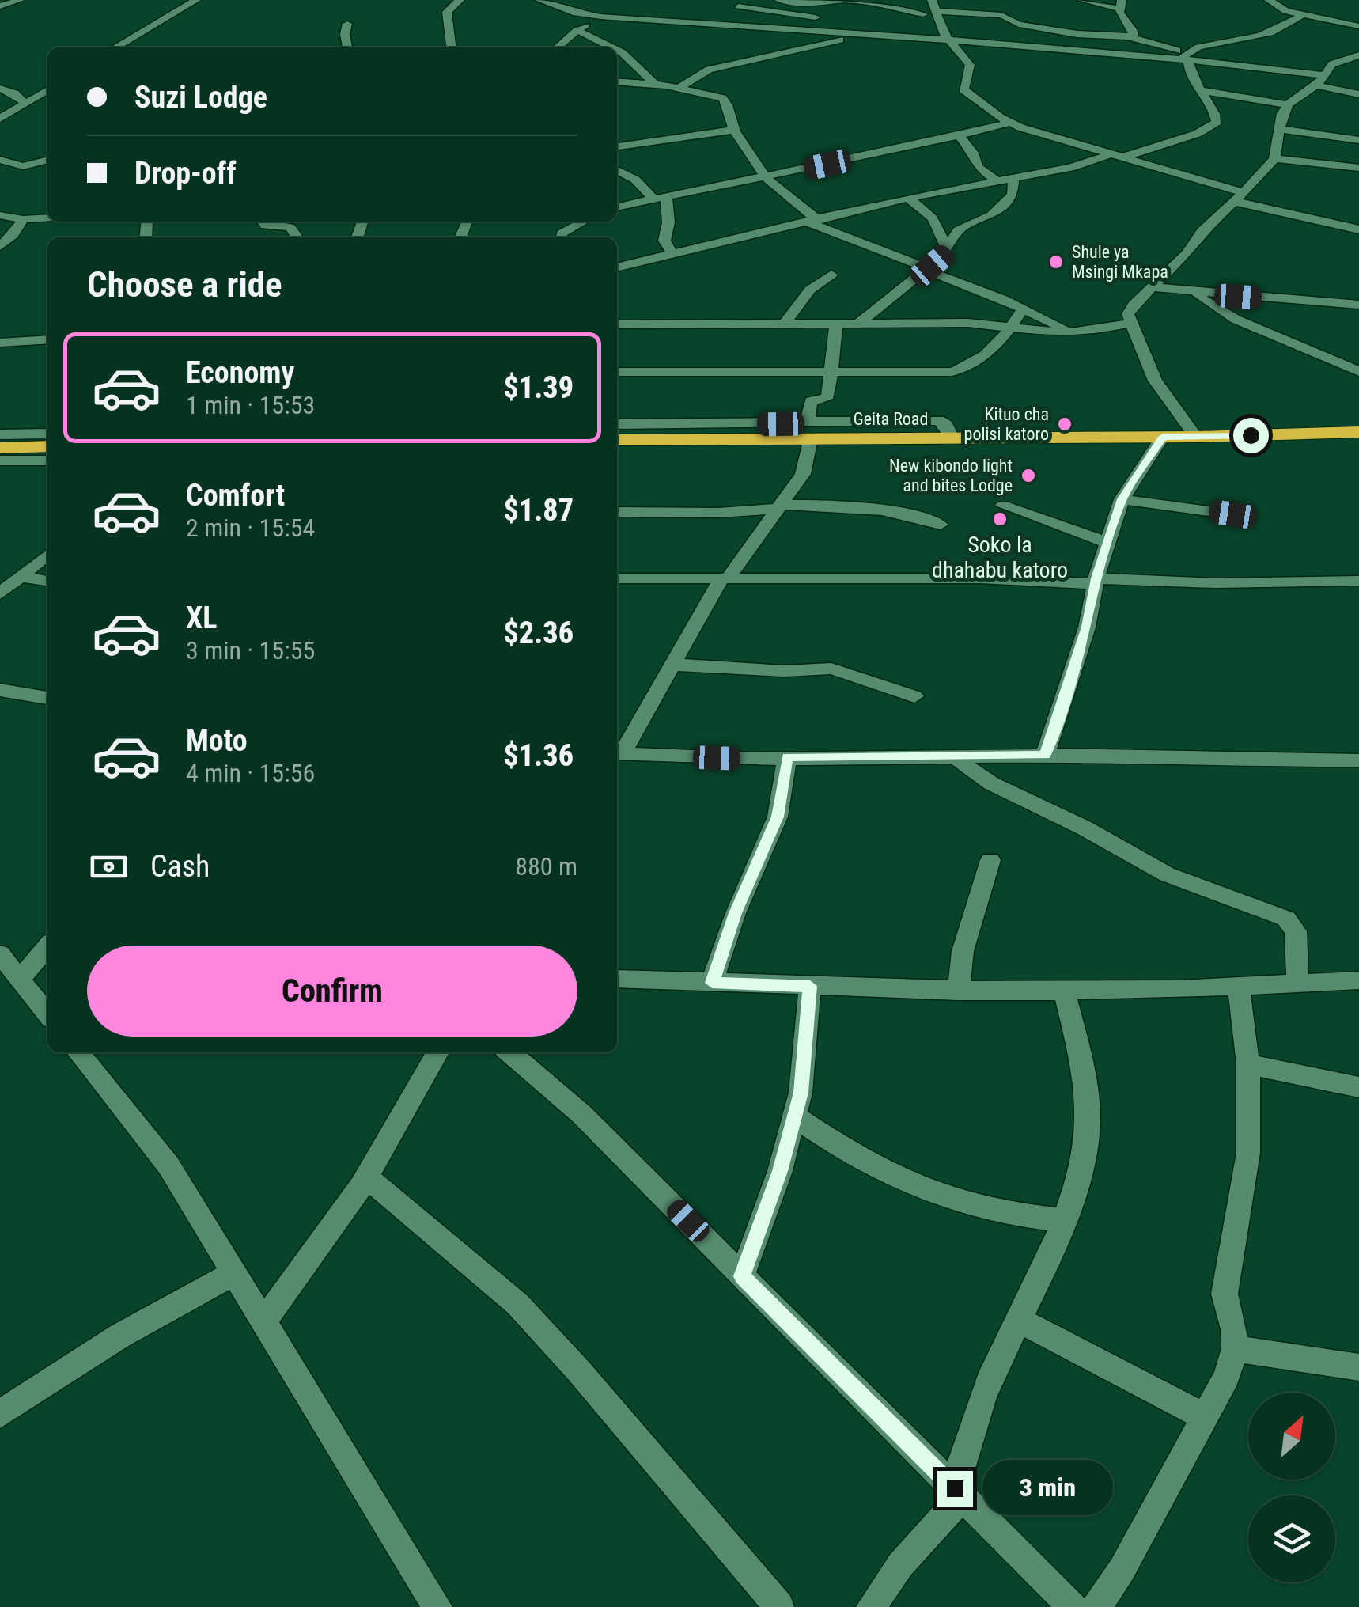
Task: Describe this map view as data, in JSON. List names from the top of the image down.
{
  "streets": {
    "highway": ["Geita Road"]
  },
  "places": [
    "Shule ya Msingi Mkapa",
    "Kituo cha polisi katoro",
    "New kibondo light and bites Lodge",
    "Soko la dhahabu katoro"
  ],
  "north": "top right",
  "page": {
    "banner": ["Suzi Lodge", "Drop-off"],
    "heading": "Choose a ride",
    "list": [
      {
        "name": "Economy",
        "note": "1 min · 15:53",
        "value": "$1.39"
      },
      {
        "name": "Comfort",
        "note": "2 min · 15:54",
        "value": "$1.87"
      },
      {
        "name": "XL",
        "note": "3 min · 15:55",
        "value": "$2.36"
      },
      {
        "name": "Moto",
        "note": "4 min · 15:56",
        "value": "$1.36"
      }
    ],
    "pay": ["Cash", "880 m"],
    "buttons": "Confirm",
    "bubble": "3 min"
  }
}
